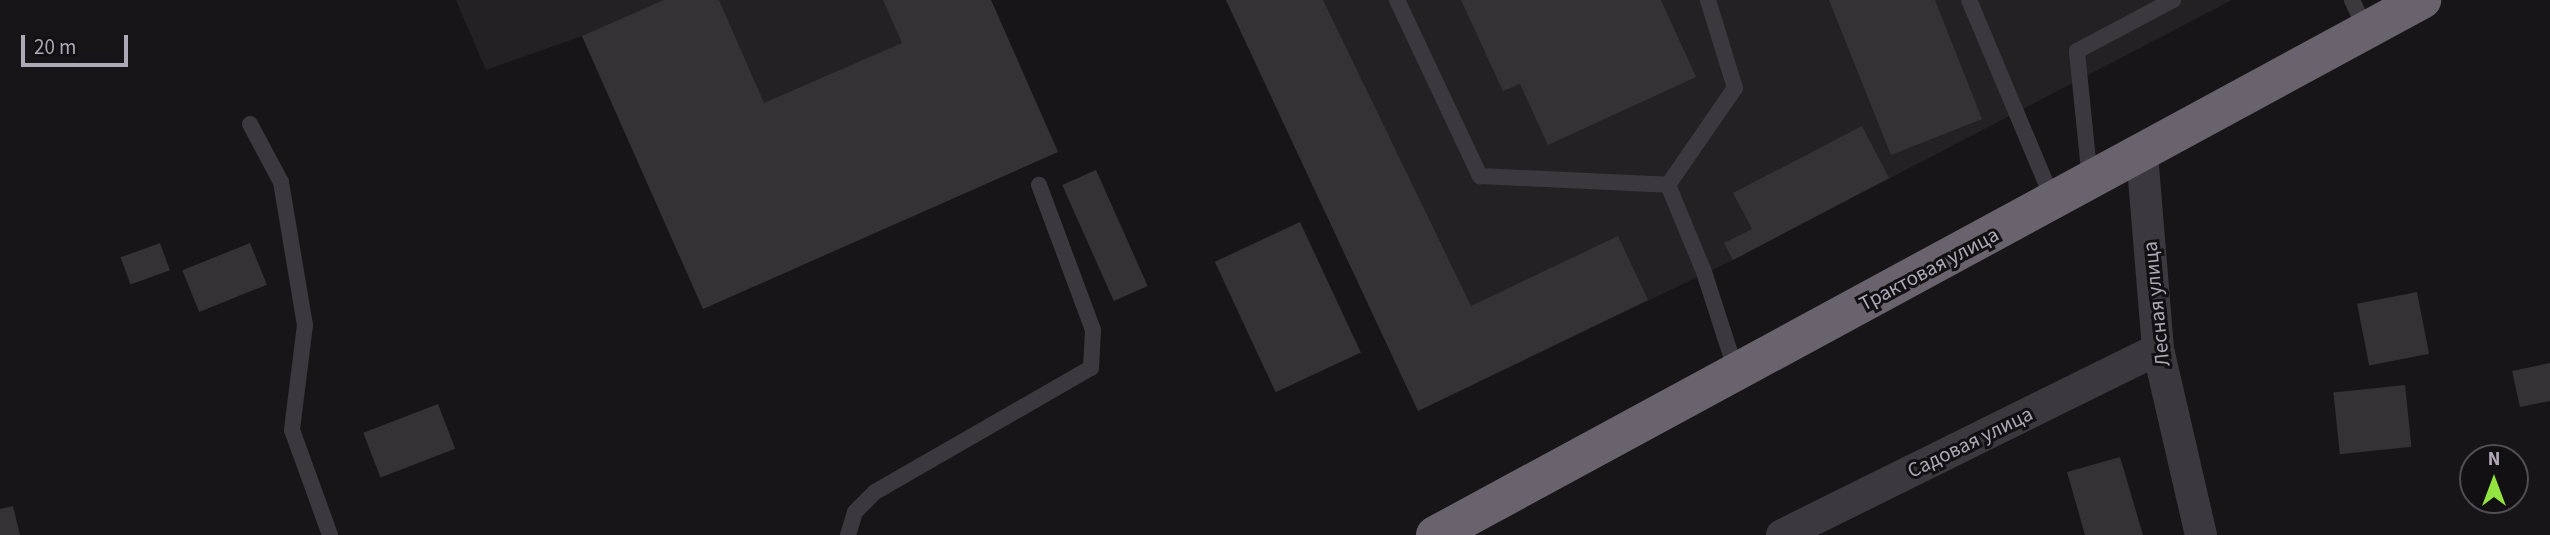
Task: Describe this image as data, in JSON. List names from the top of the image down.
{
  "streets": {
    "highway": ["Трактовая улица"],
    "street": ["Лесная улица", "Садовая улица"]
  },
  "crossings": [
    ["Трактовая улица", "Лесная улица"],
    ["Лесная улица", "Садовая улица"]
  ],
  "scale_bar": "20 m",
  "north": "top"
}
